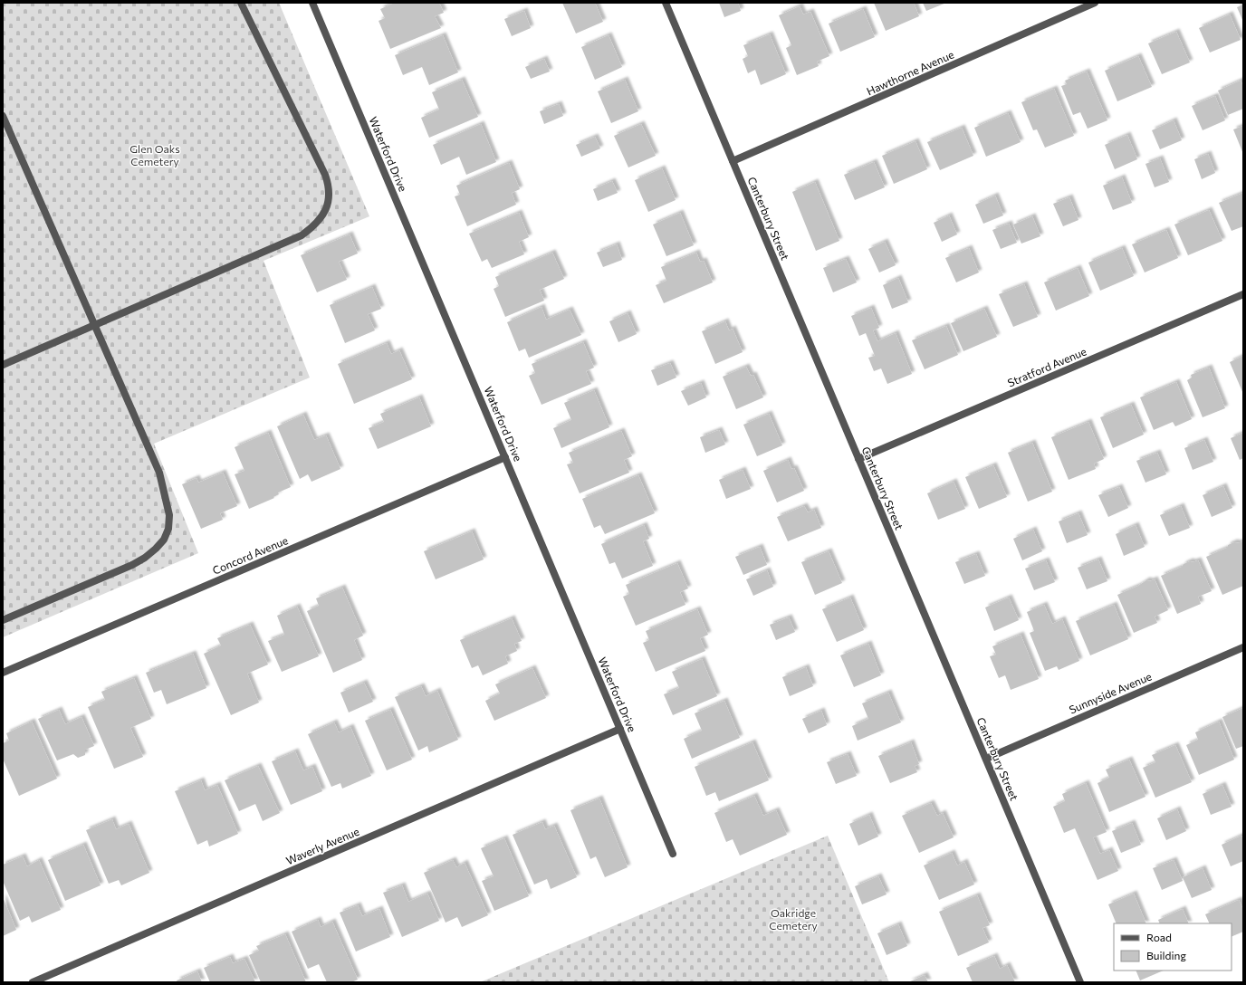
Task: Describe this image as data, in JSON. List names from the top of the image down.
{
  "streets": {
    "street": [
      "Hawthorne Avenue",
      "Waterford Drive",
      "Canterbury Street",
      "Stratford Avenue",
      "Concord Avenue",
      "Sunnyside Avenue",
      "Waverly Avenue"
    ]
  },
  "crossings": [
    ["Hawthorne Avenue", "Canterbury Street"],
    ["Waterford Drive", "Concord Avenue"],
    ["Waterford Drive", "Waverly Avenue"],
    ["Canterbury Street", "Stratford Avenue"],
    ["Canterbury Street", "Sunnyside Avenue"]
  ],
  "parks": ["Glen Oaks Cemetery", "Oakridge Cemetery"],
  "legend": ["Road", "Building"]
}
